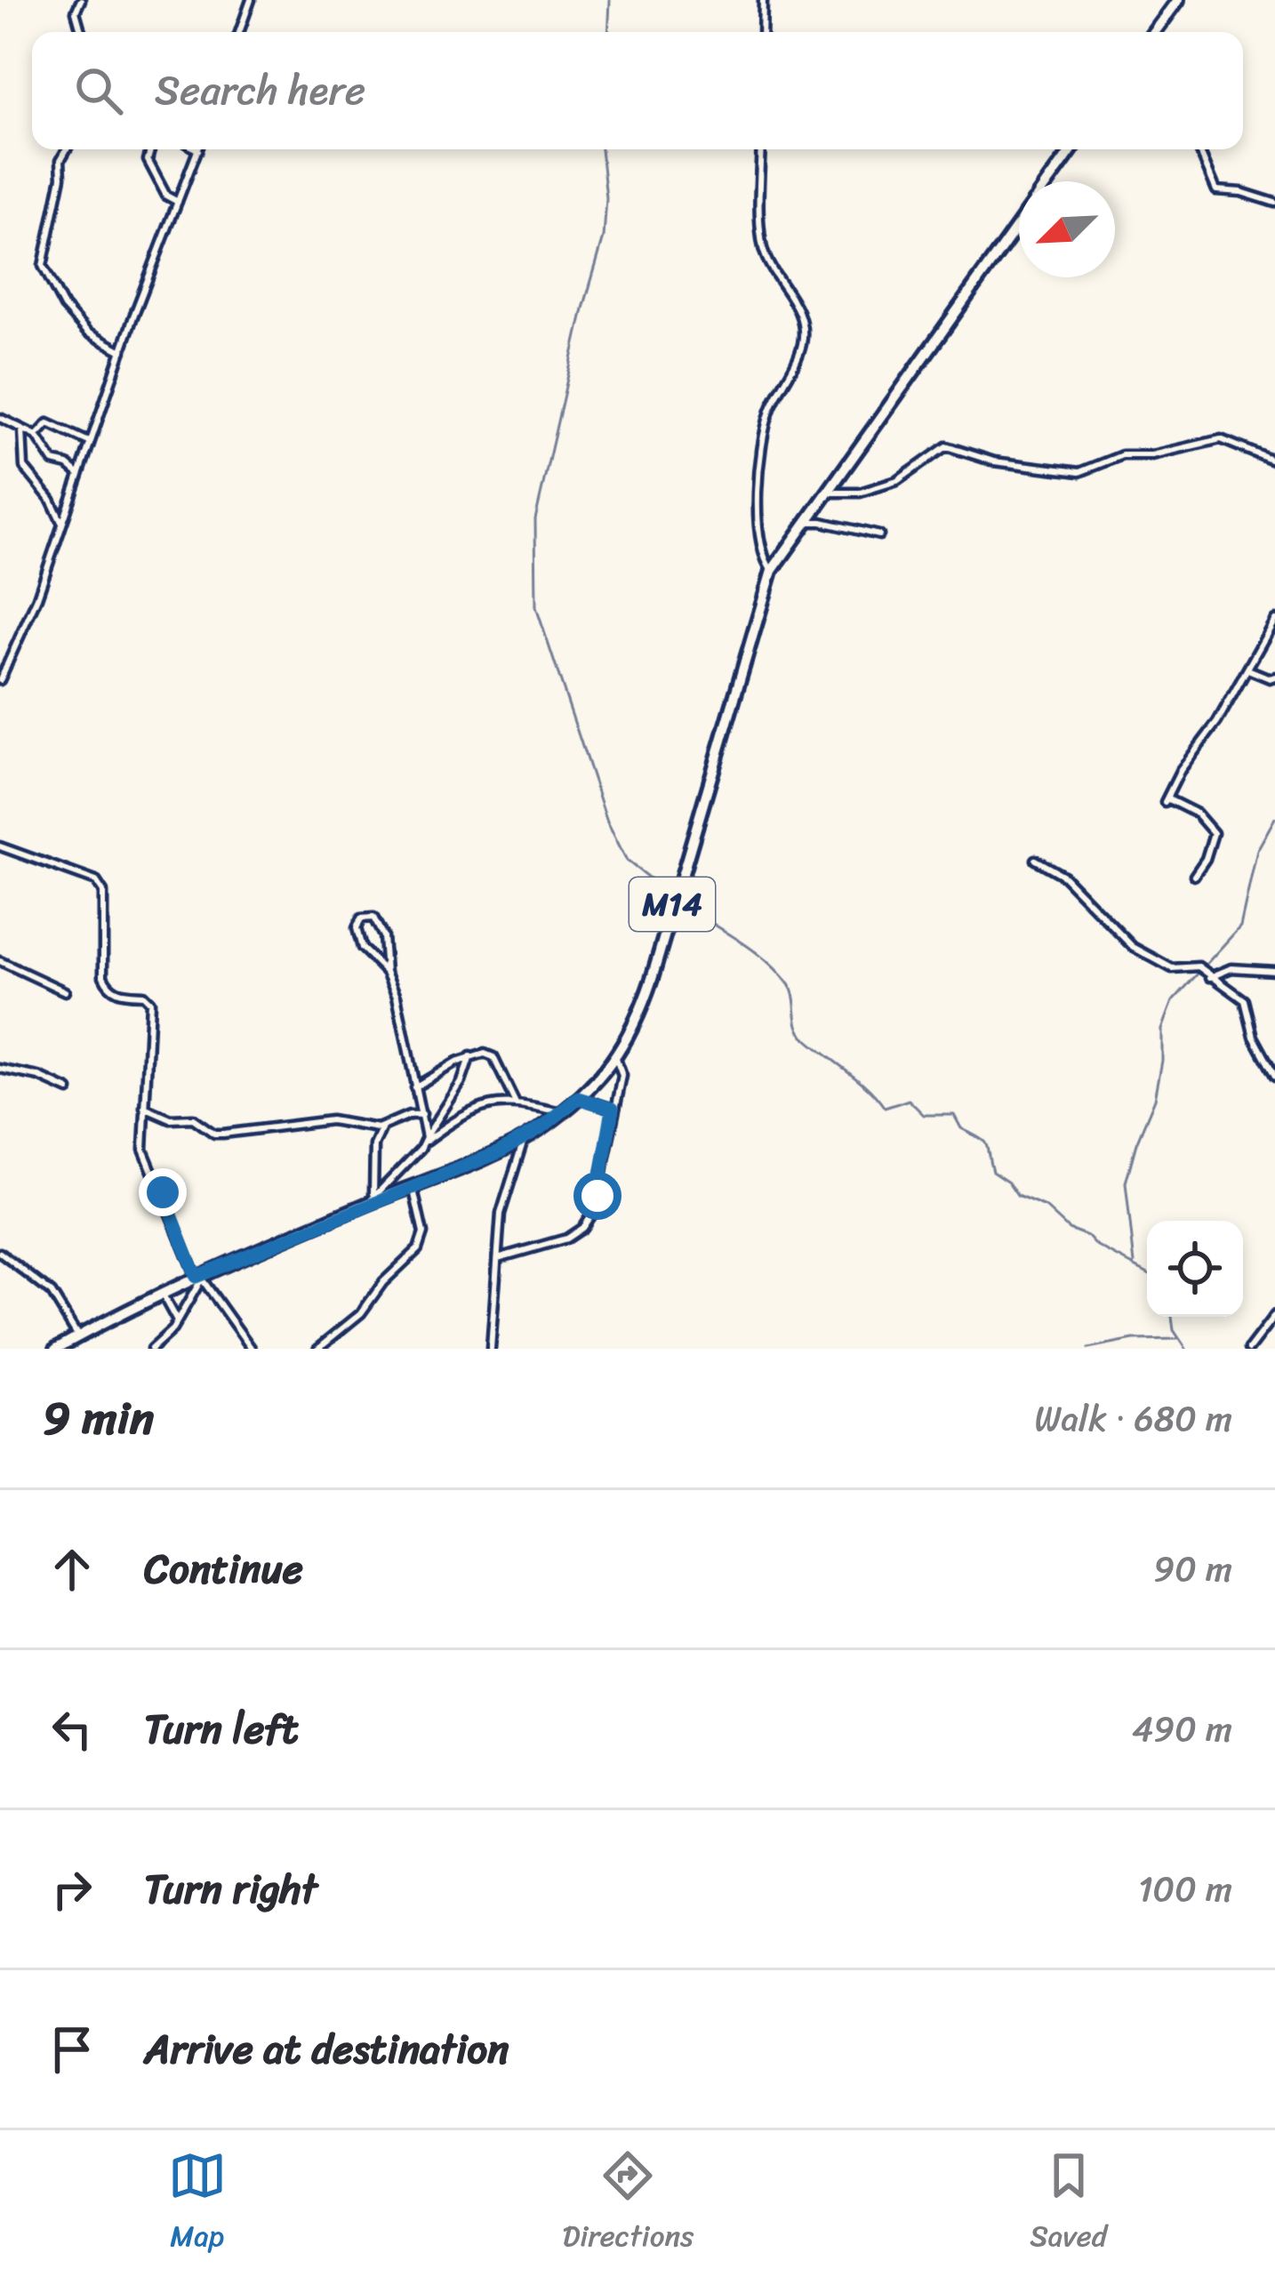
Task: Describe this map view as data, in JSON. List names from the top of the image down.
{
  "streets": {
    "main road": ["M14"]
  },
  "north": "bottom left",
  "page": {
    "search": "Search here",
    "heading": ["9 min", "Walk · 680 m"],
    "list": [
      ["Continue", "90 m"],
      ["Turn left", "490 m"],
      ["Turn right", "100 m"],
      "Arrive at destination"
    ],
    "nav": ["Map", "Directions", "Saved"]
  }
}
